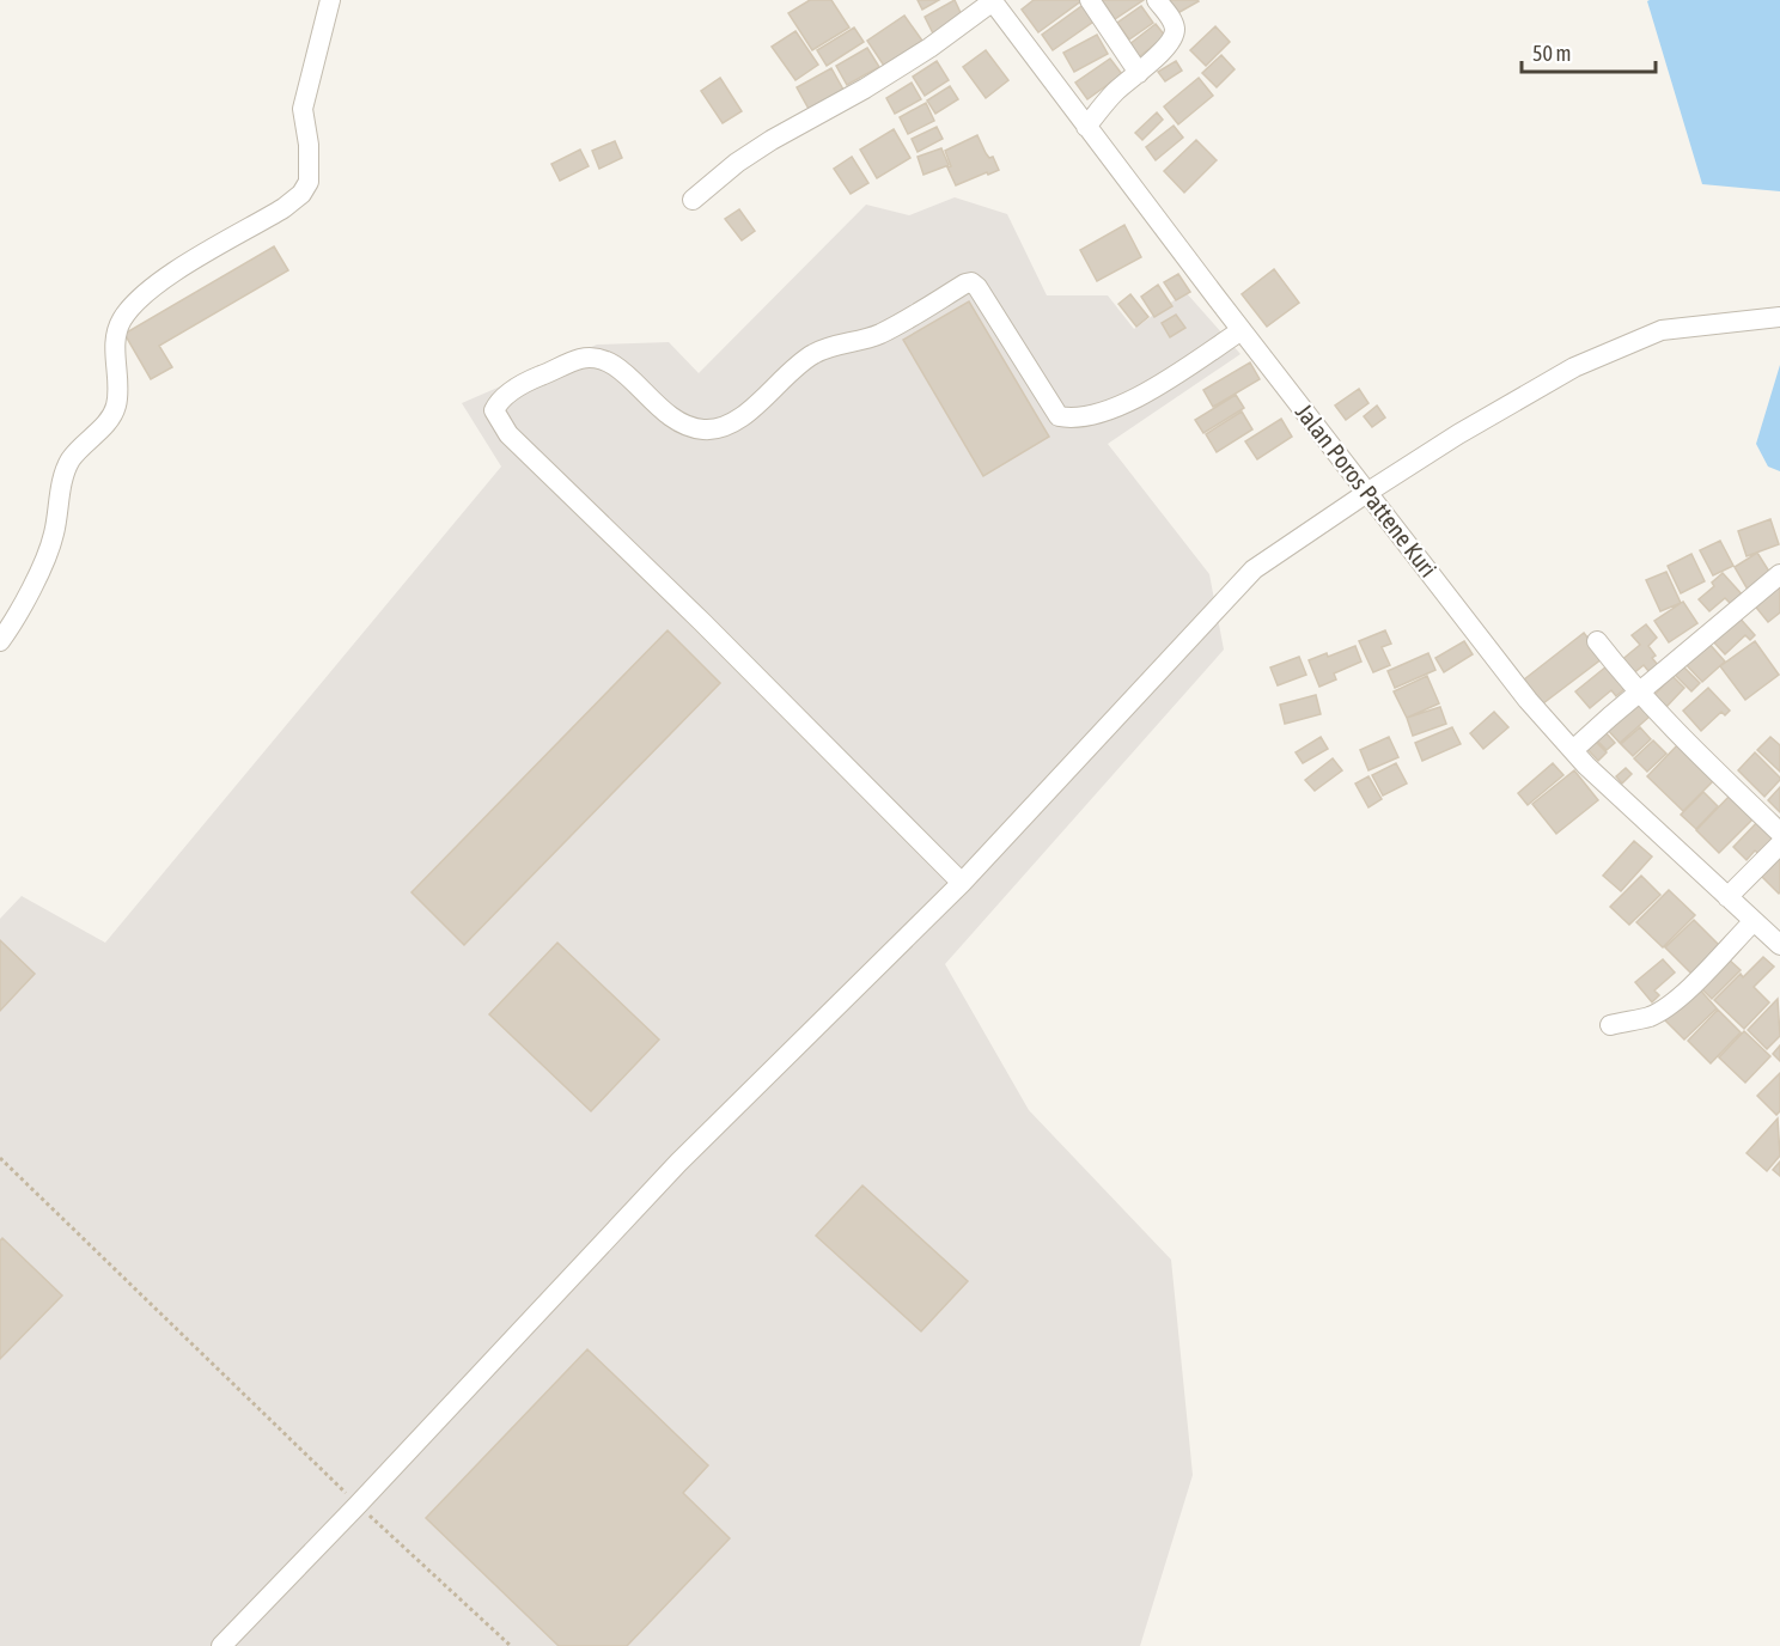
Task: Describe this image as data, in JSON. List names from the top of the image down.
{
  "streets": {
    "street": ["Jalan Poros Pattene Kuri"]
  },
  "scale_bar": "50 m"
}
